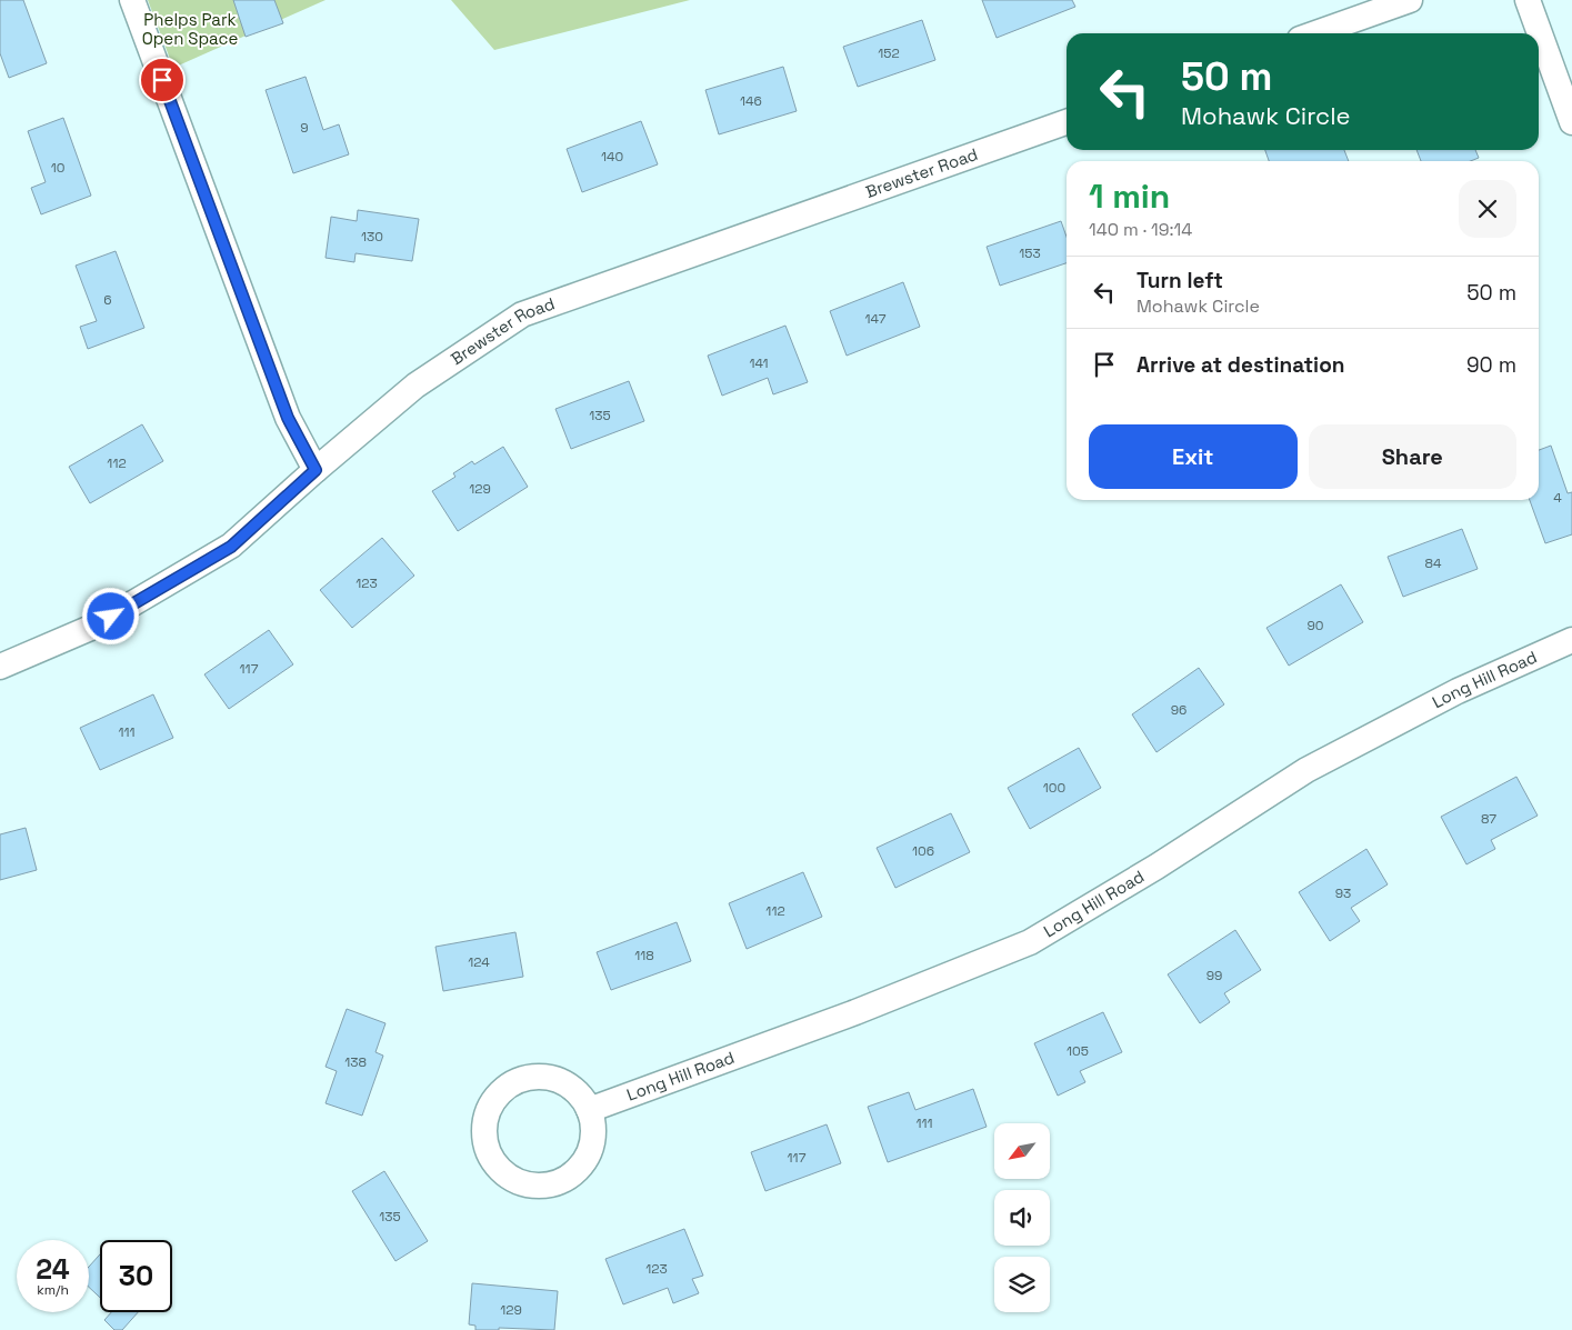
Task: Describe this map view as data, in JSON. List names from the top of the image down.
{
  "streets": {
    "street": ["Brewster Road", "Long Hill Road"]
  },
  "parks": ["Phelps Park Open Space"],
  "house_numbers": [
    "152",
    "146",
    "9",
    "140",
    "10",
    "130",
    "153",
    "6",
    "147",
    "141",
    "135",
    "112",
    "129",
    "4",
    "84",
    "123",
    "90",
    "117",
    "96",
    "111",
    "100",
    "87",
    "106",
    "93",
    "112",
    "118",
    "124",
    "99",
    "105",
    "138",
    "111",
    "117",
    "135",
    "123",
    "129"
  ],
  "north": "bottom left",
  "page": {
    "turn": ["50 m", "Mohawk Circle"],
    "heading": ["1 min", "140 m · 19:14"],
    "list": [
      {
        "name": "Turn left",
        "note": "Mohawk Circle",
        "value": "50 m"
      },
      {
        "name": "Arrive at destination",
        "value": "90 m"
      }
    ],
    "buttons": ["Exit", "Share"],
    "speed": "24 km/h",
    "limit": "30"
  }
}
